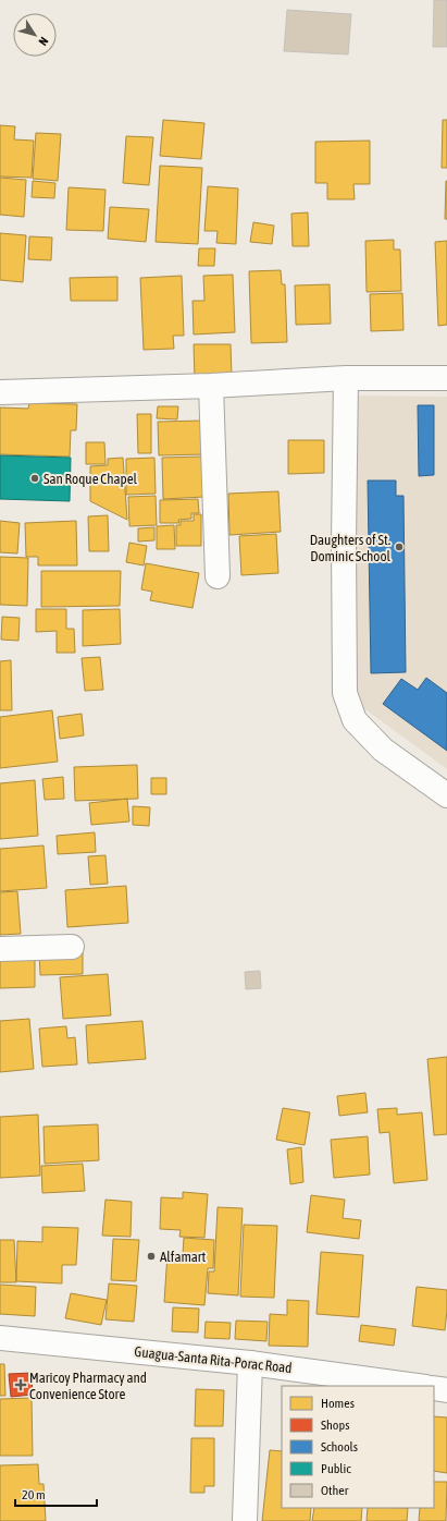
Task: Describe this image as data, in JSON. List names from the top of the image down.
{
  "streets": {
    "street": ["Guagua-Santa Rita-Porac Road"]
  },
  "places": {
    "other": ["San Roque Chapel", "Daughters of St. Dominic School", "Alfamart"],
    "health": ["Maricoy Pharmacy and Convenience Store"]
  },
  "legend": [
    "Homes",
    "Shops",
    "Schools",
    "Public",
    "Other"
  ],
  "scale_bar": "20 m",
  "north": "bottom right"
}
